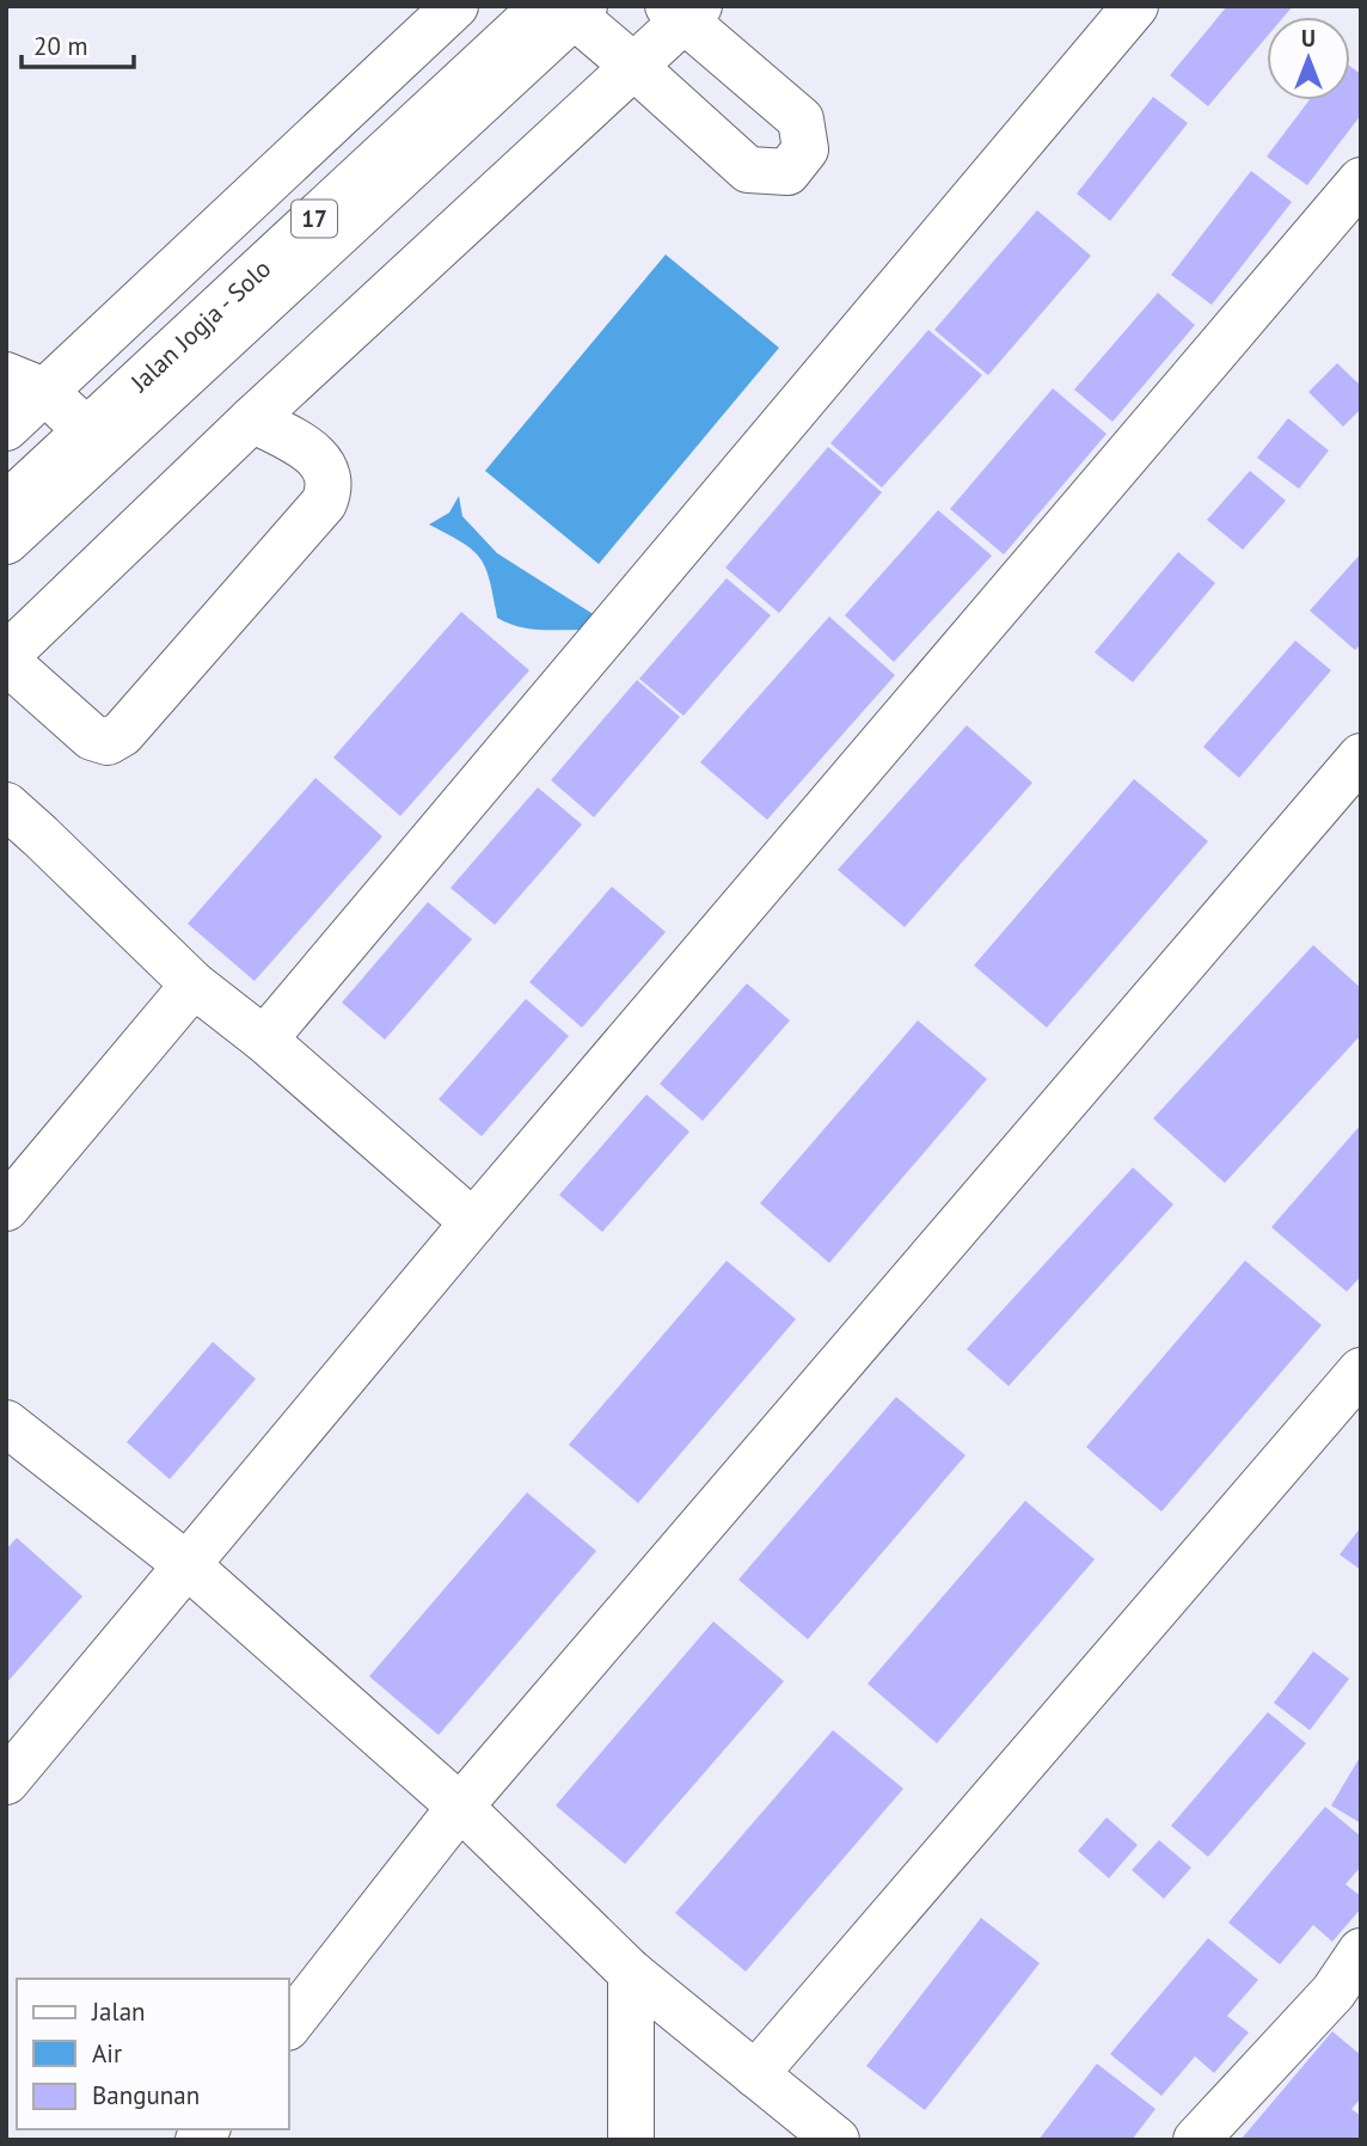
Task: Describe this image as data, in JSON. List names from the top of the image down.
{
  "streets": {
    "main road": ["17", "Jalan Jogja - Solo"]
  },
  "legend": ["Jalan", "Air", "Bangunan"],
  "scale_bar": "20 m",
  "north": "top"
}
